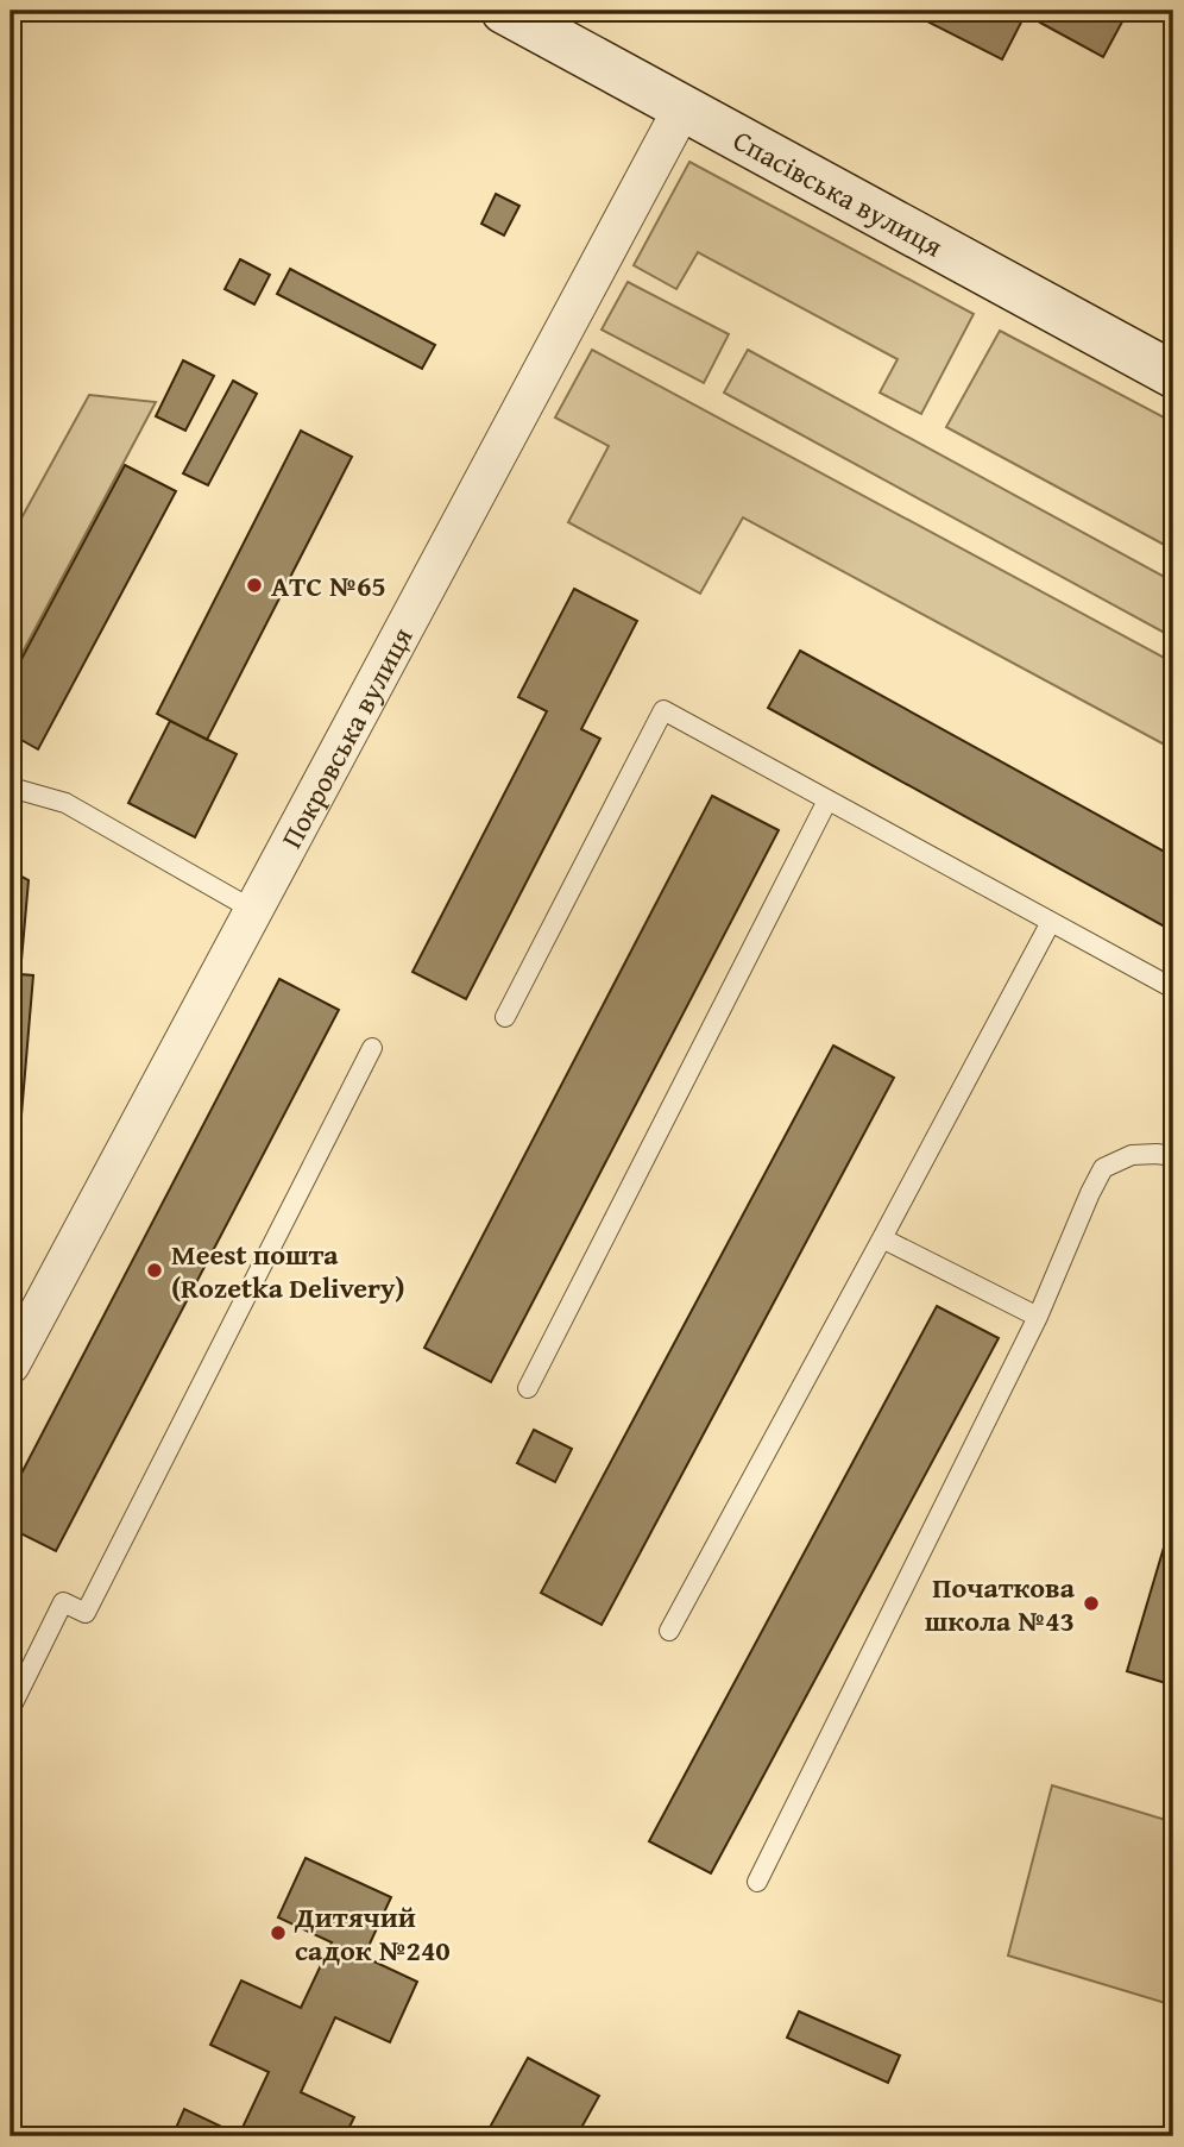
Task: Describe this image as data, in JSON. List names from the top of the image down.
{
  "streets": {
    "street": ["Спасівська вулиця", "Покровська вулиця"]
  },
  "crossings": [
    ["Спасівська вулиця", "Покровська вулиця"]
  ],
  "places": [
    "АТС №65",
    "Meest пошта (Rozetka Delivery)",
    "Початкова школа №43",
    "Дитячий садок №240"
  ]
}
